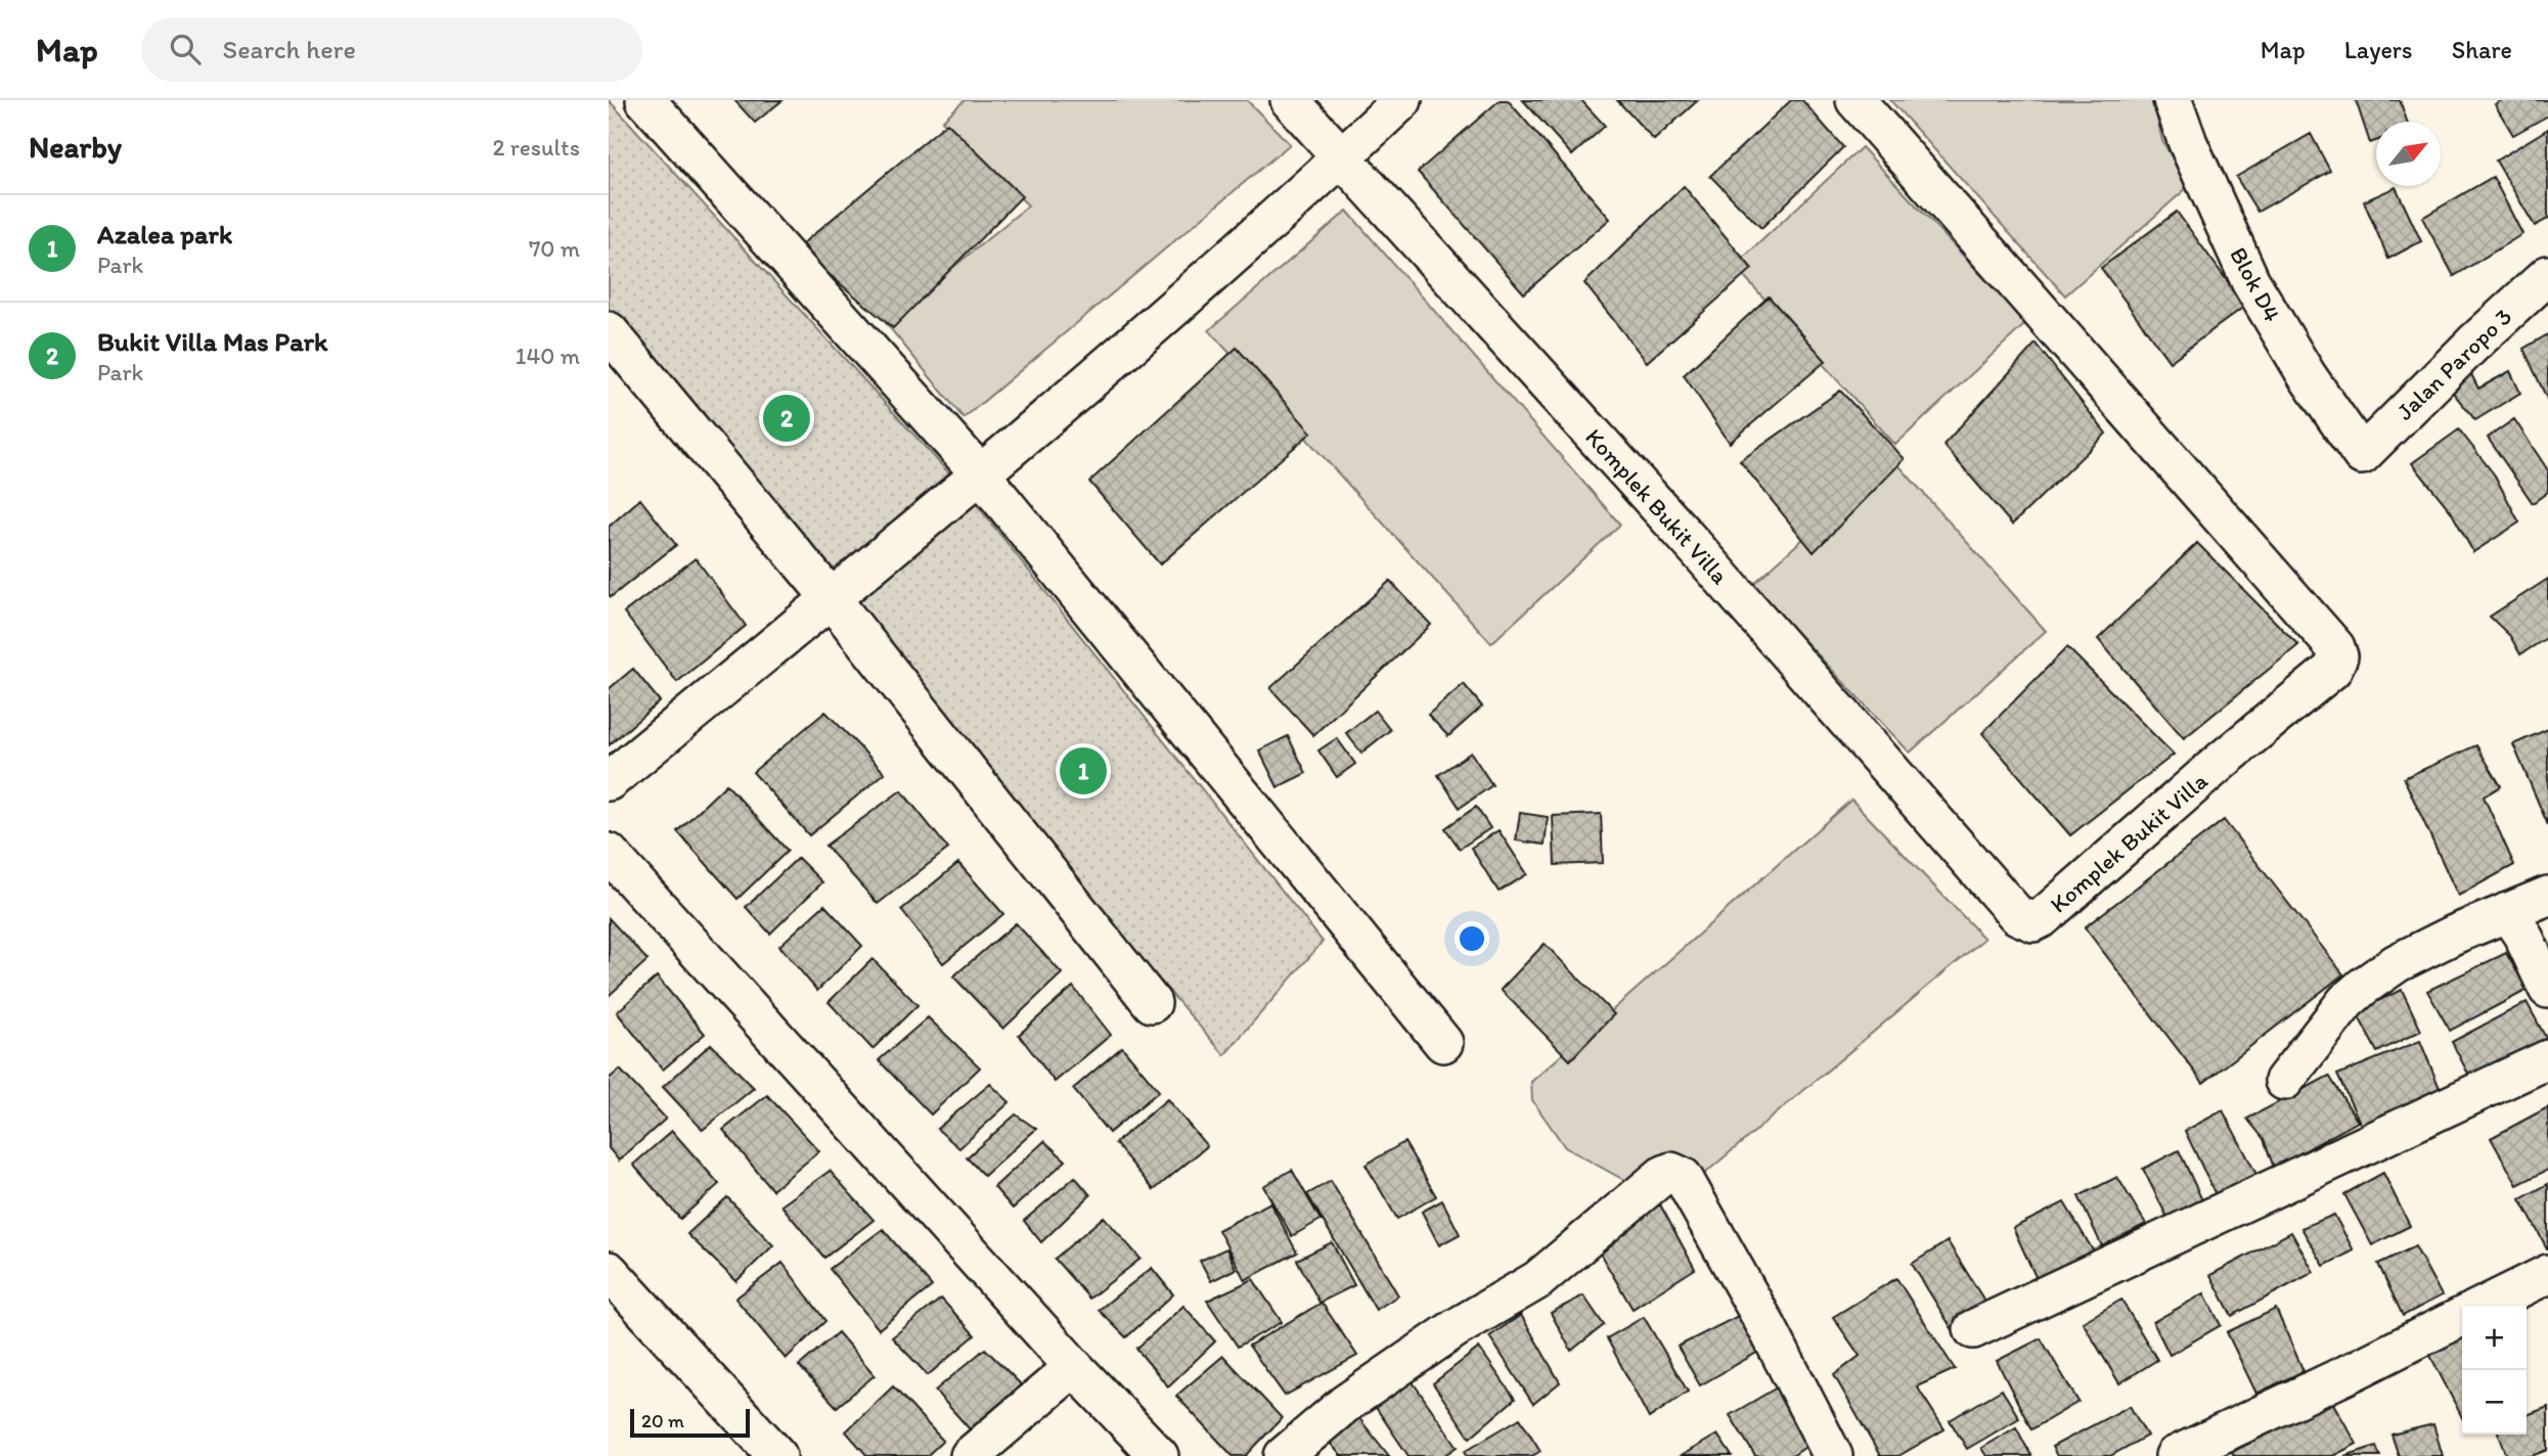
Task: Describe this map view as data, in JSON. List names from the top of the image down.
{
  "streets": {
    "street": ["Blok D4", "Jalan Paropo 3", "Komplek Bukit Villa"]
  },
  "crossings": [
    ["Blok D4", "Jalan Paropo 3"]
  ],
  "scale_bar": "20 m",
  "north": "top right",
  "page": {
    "header": "Map",
    "search": "Search here",
    "nav": ["Map", "Layers", "Share"],
    "heading": ["Nearby", "2 results"],
    "list": [
      {
        "mark": "1",
        "name": "Azalea park",
        "note": "Park",
        "value": "70 m"
      },
      {
        "mark": "2",
        "name": "Bukit Villa Mas Park",
        "note": "Park",
        "value": "140 m"
      }
    ],
    "pins": ["2", "1"],
    "map_buttons": ["+", "−"],
    "scale": "20 m"
  }
}
